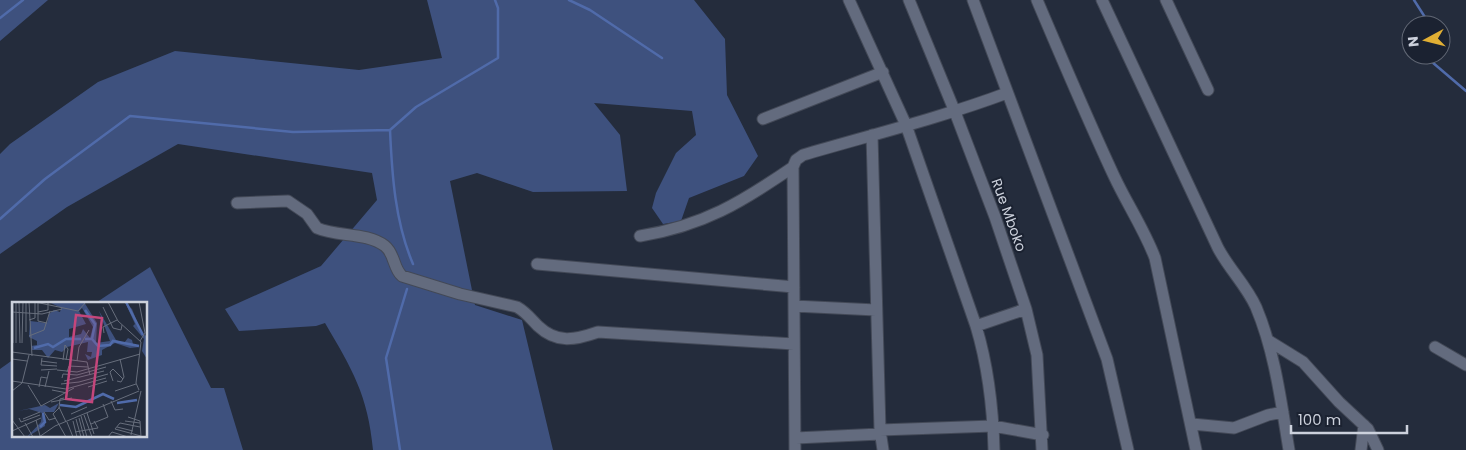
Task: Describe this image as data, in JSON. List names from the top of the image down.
{
  "streets": {
    "street": ["Rue Mboko"]
  },
  "scale_bar": "100 m",
  "north": "left"
}
